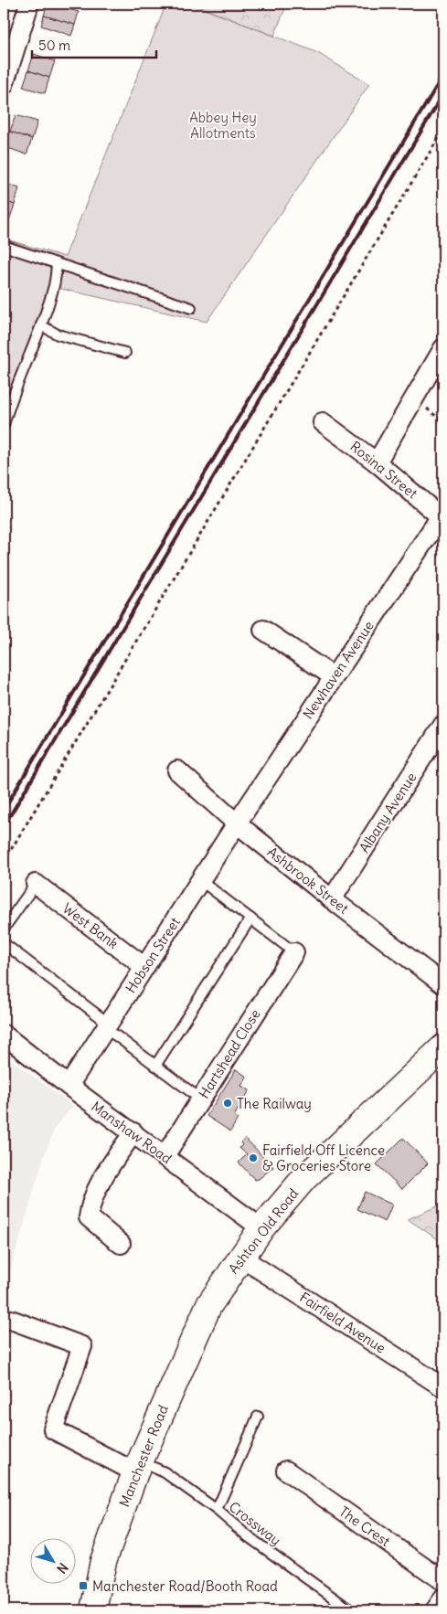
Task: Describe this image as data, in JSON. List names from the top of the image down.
{
  "streets": {
    "highway": ["Ashton Old Road", "Manchester Road"],
    "street": [
      "Rosina Street",
      "Newhaven Avenue",
      "Albany Avenue",
      "Ashbrook Street",
      "West Bank",
      "Hobson Street",
      "Hartshead Close",
      "Manshaw Road",
      "Fairfield Avenue",
      "The Crest"
    ],
    "lane": ["Crossway"]
  },
  "crossings": [
    ["Rosina Street", "Newhaven Avenue"],
    ["Newhaven Avenue", "Ashbrook Street"],
    ["Newhaven Avenue", "Hobson Street"],
    ["Albany Avenue", "Ashbrook Street"],
    ["Ashbrook Street", "Hobson Street"],
    ["West Bank", "Hobson Street"],
    ["Hobson Street", "Manshaw Road"],
    ["Hartshead Close", "Manshaw Road"],
    ["Manshaw Road", "Ashton Old Road"],
    ["Ashton Old Road", "Fairfield Avenue"],
    ["Ashton Old Road", "Manchester Road"],
    ["Manchester Road", "Crossway"]
  ],
  "parks": ["Abbey Hey Allotments"],
  "places": {
    "other": ["The Railway", "Fairfield Off Licence & Groceries Store"],
    "transit": ["Manchester Road/Booth Road"]
  },
  "scale_bar": "50 m",
  "north": "bottom right"
}
